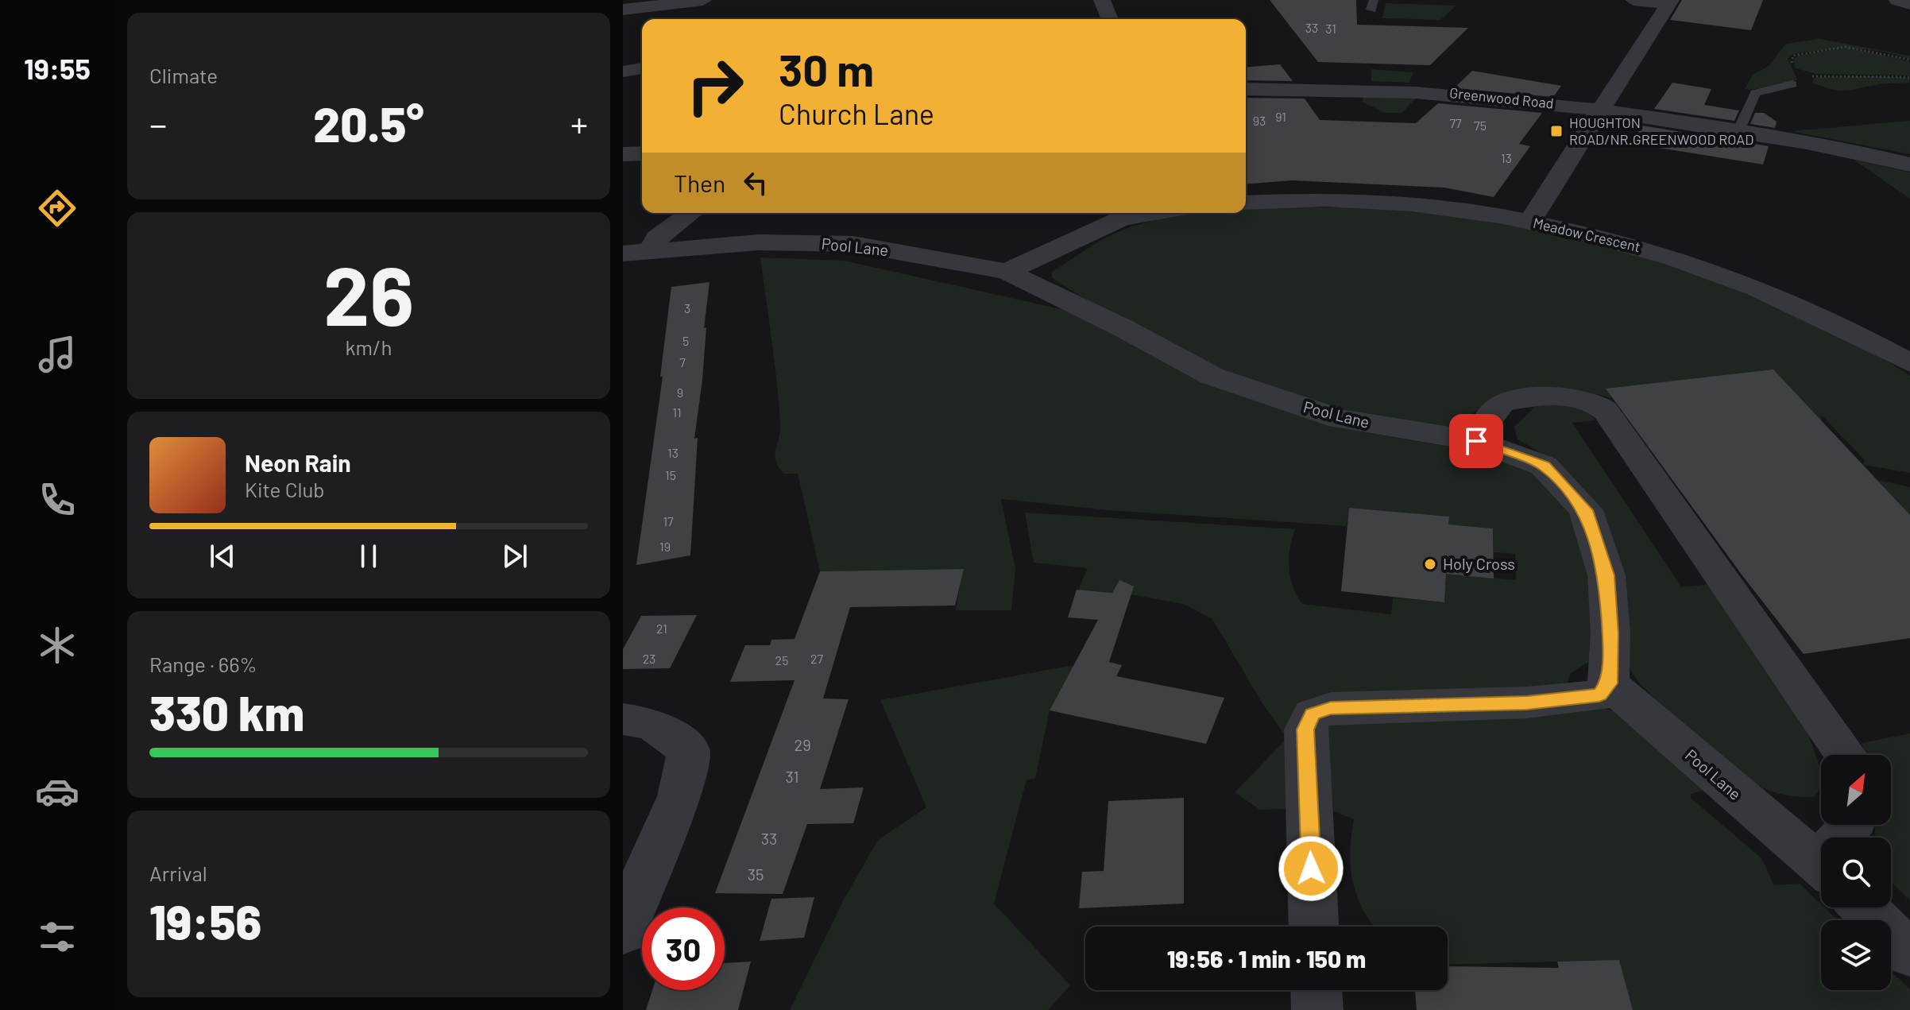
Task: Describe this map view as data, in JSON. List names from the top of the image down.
{
  "streets": {
    "street": ["Greenwood Road", "Meadow Crescent", "Pool Lane"]
  },
  "places": {
    "transit": ["HOUGHTON ROAD/NR.GREENWOOD ROAD"],
    "other": ["Holy Cross"]
  },
  "house_numbers": [
    "33",
    "31",
    "91",
    "93",
    "77",
    "75",
    "13",
    "3",
    "5",
    "7",
    "9",
    "11",
    "13",
    "15",
    "17",
    "19",
    "21",
    "23",
    "27",
    "25",
    "29",
    "31",
    "33",
    "35"
  ],
  "north": "top right",
  "page": {
    "tabs": "19:55",
    "tile": [
      "Climate",
      ["26", "km/h"],
      ["Range · 66%", "330 km"],
      ["Arrival", "19:56"]
    ],
    "turn": ["30 m", "Church Lane"],
    "heat": ["−", "20.5°", "+"],
    "then": "Then",
    "song": ["Neon Rain", "Kite Club"],
    "limit": "30",
    "trip": "19:56 · 1 min · 150 m"
  }
}
